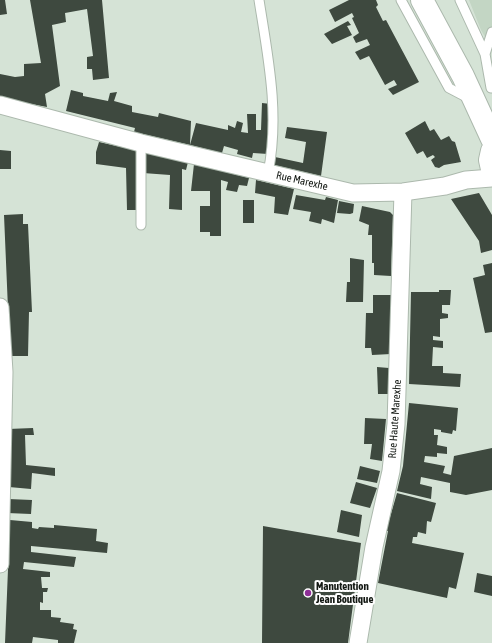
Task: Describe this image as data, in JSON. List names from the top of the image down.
{
  "streets": {
    "street": ["Rue Marexhe", "Rue Haute Marexhe"]
  },
  "crossings": [
    ["Rue Marexhe", "Rue Haute Marexhe"]
  ],
  "places": ["Manutention Jean Boutique"]
}
